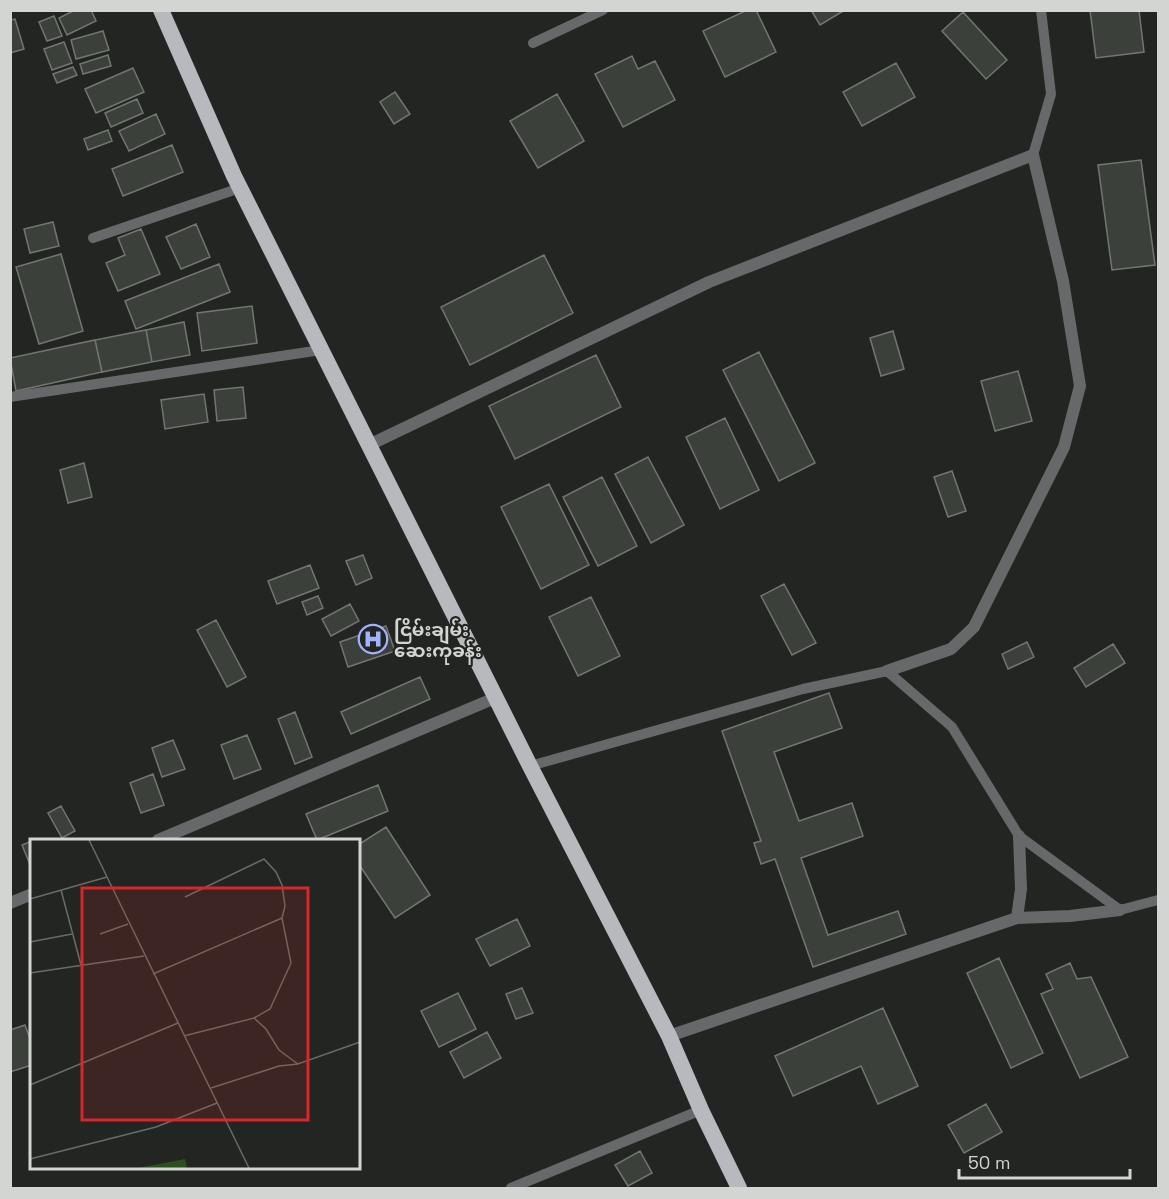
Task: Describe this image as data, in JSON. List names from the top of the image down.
{
  "places": {
    "hospital": ["ငြိမ်းချမ်း ဆေးကုခန်း"]
  },
  "scale_bar": "50 m"
}
